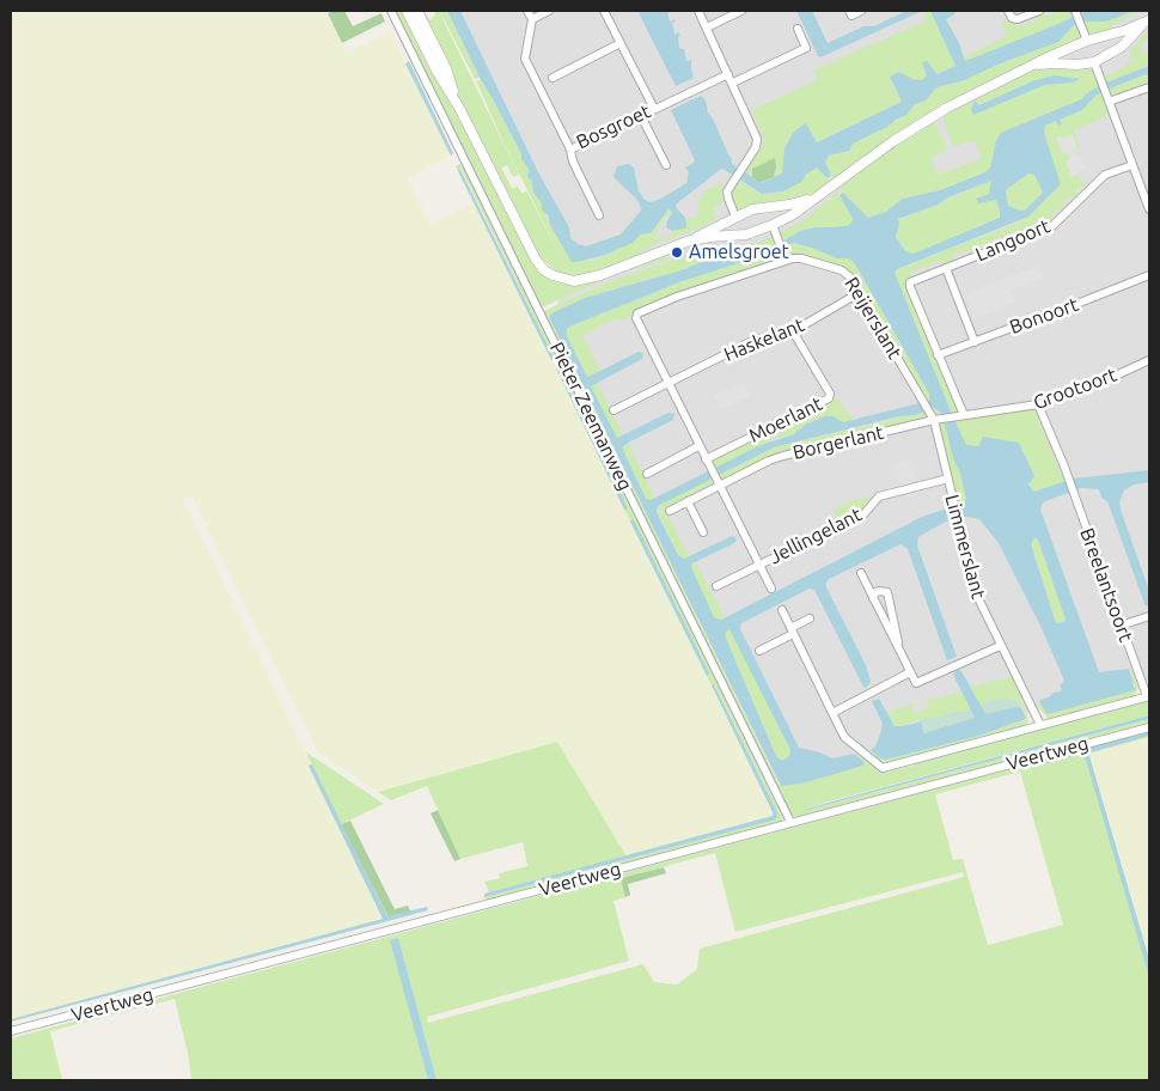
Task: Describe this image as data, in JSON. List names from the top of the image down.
{
  "streets": {
    "street": [
      "Bosgroet",
      "Langoort",
      "Bonoort",
      "Reijerslant",
      "Haskelant",
      "Grootoort",
      "Pieter Zeemanweg",
      "Moerlant",
      "Borgerlant",
      "Jellingelant",
      "Limmerslant",
      "Breelantsoort",
      "Veertweg"
    ]
  },
  "crossings": [
    ["Langoort", "Bonoort"],
    ["Langoort", "Grootoort"],
    ["Langoort", "Borgerlant"],
    ["Reijerslant", "Haskelant"],
    ["Reijerslant", "Borgerlant"],
    ["Reijerslant", "Limmerslant"],
    ["Haskelant", "Moerlant"],
    ["Grootoort", "Borgerlant"],
    ["Grootoort", "Breelantsoort"],
    ["Pieter Zeemanweg", "Veertweg"],
    ["Borgerlant", "Limmerslant"],
    ["Jellingelant", "Limmerslant"]
  ],
  "places": ["Amelsgroet"]
}
